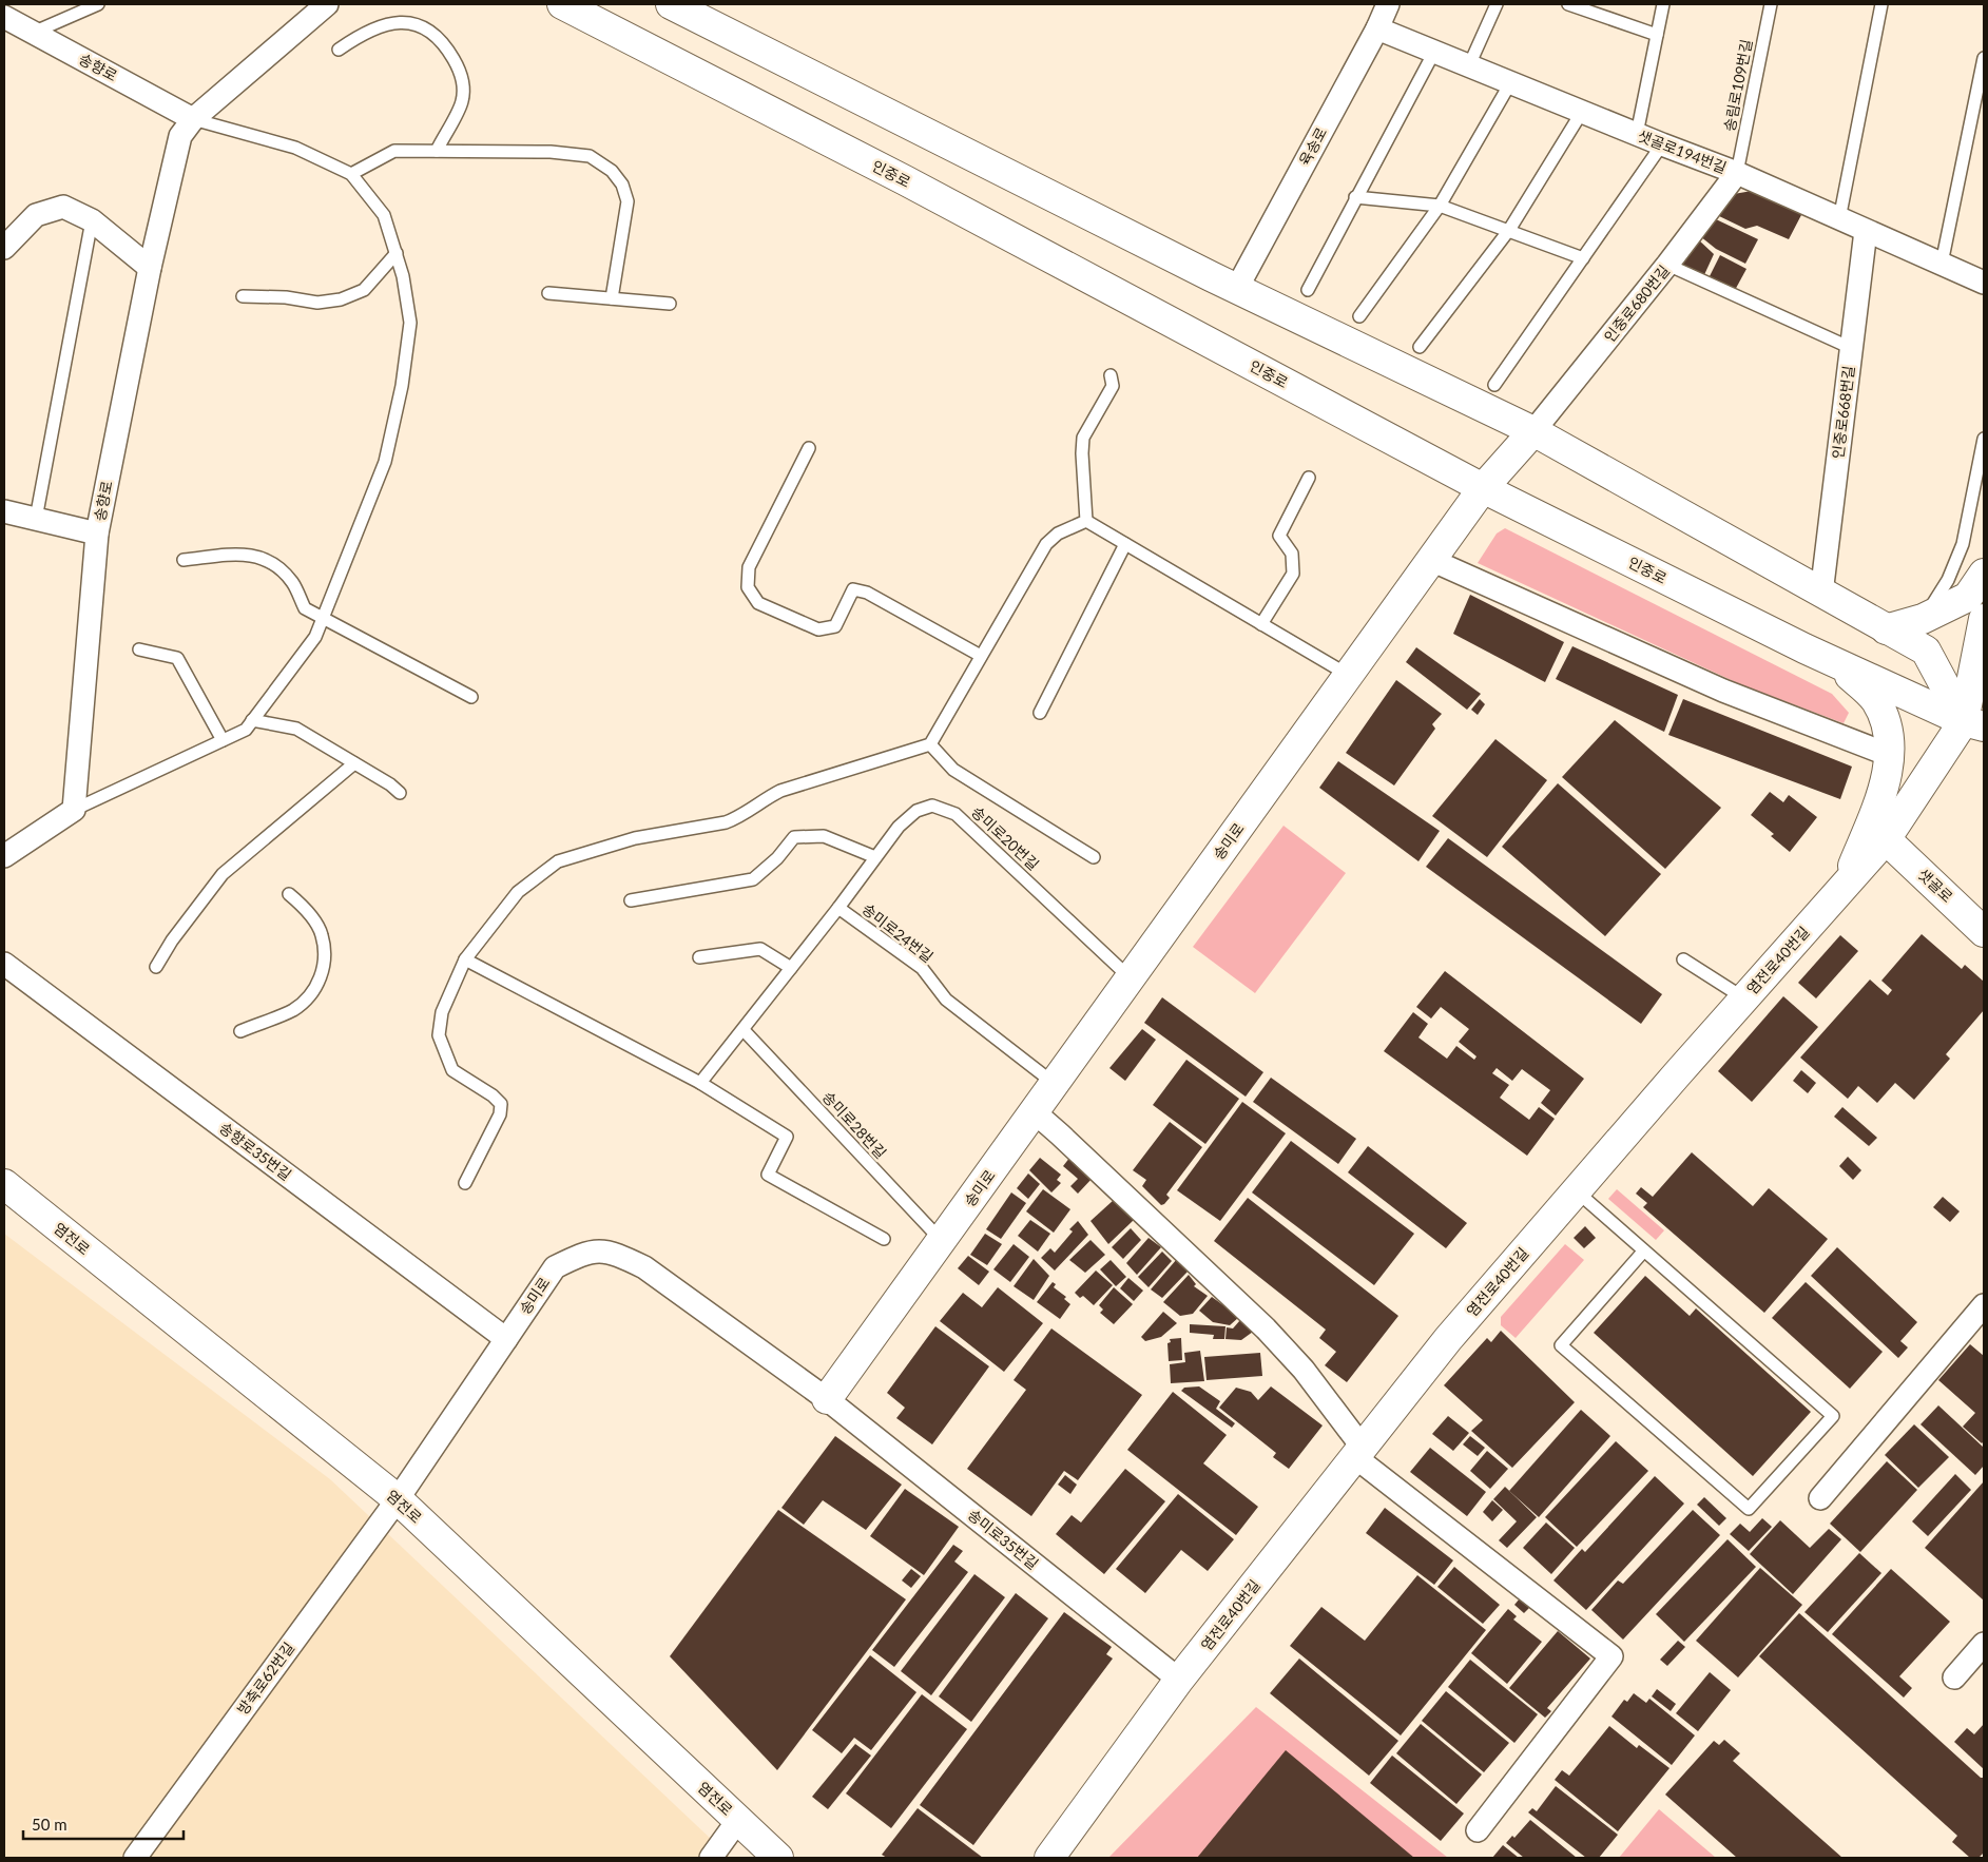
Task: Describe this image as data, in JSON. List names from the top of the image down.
{
  "streets": {
    "street": [
      "송향로",
      "육송로",
      "샛골로194번길",
      "인중로",
      "인중로680번길",
      "인중로668번길",
      "송미로",
      "샛골로",
      "염전로40번길",
      "송향로35번길",
      "염전로",
      "송미로35번길",
      "방축로62번길"
    ],
    "lane": [
      "송림로109번길",
      "송미로20번길",
      "송미로24번길",
      "송미로28번길"
    ]
  },
  "crossings": [
    ["송림로109번길", "샛골로194번길"],
    ["송림로109번길", "인중로680번길"],
    ["육송로", "샛골로194번길"],
    ["샛골로194번길", "인중로680번길"],
    ["샛골로194번길", "인중로668번길"],
    ["인중로", "송미로"],
    ["인중로", "염전로40번길"],
    ["인중로680번길", "송미로"],
    ["송미로20번길", "송미로"],
    ["송미로20번길", "송미로24번길"],
    ["송미로", "송미로24번길"],
    ["송미로", "송미로28번길"],
    ["송미로", "송향로35번길"],
    ["송미로", "염전로"],
    ["송미로", "송미로35번길"],
    ["송미로", "방축로62번길"],
    ["샛골로", "염전로40번길"],
    ["송미로24번길", "송미로28번길"],
    ["염전로40번길", "송미로35번길"],
    ["염전로", "방축로62번길"]
  ],
  "scale_bar": "50 m"
}
